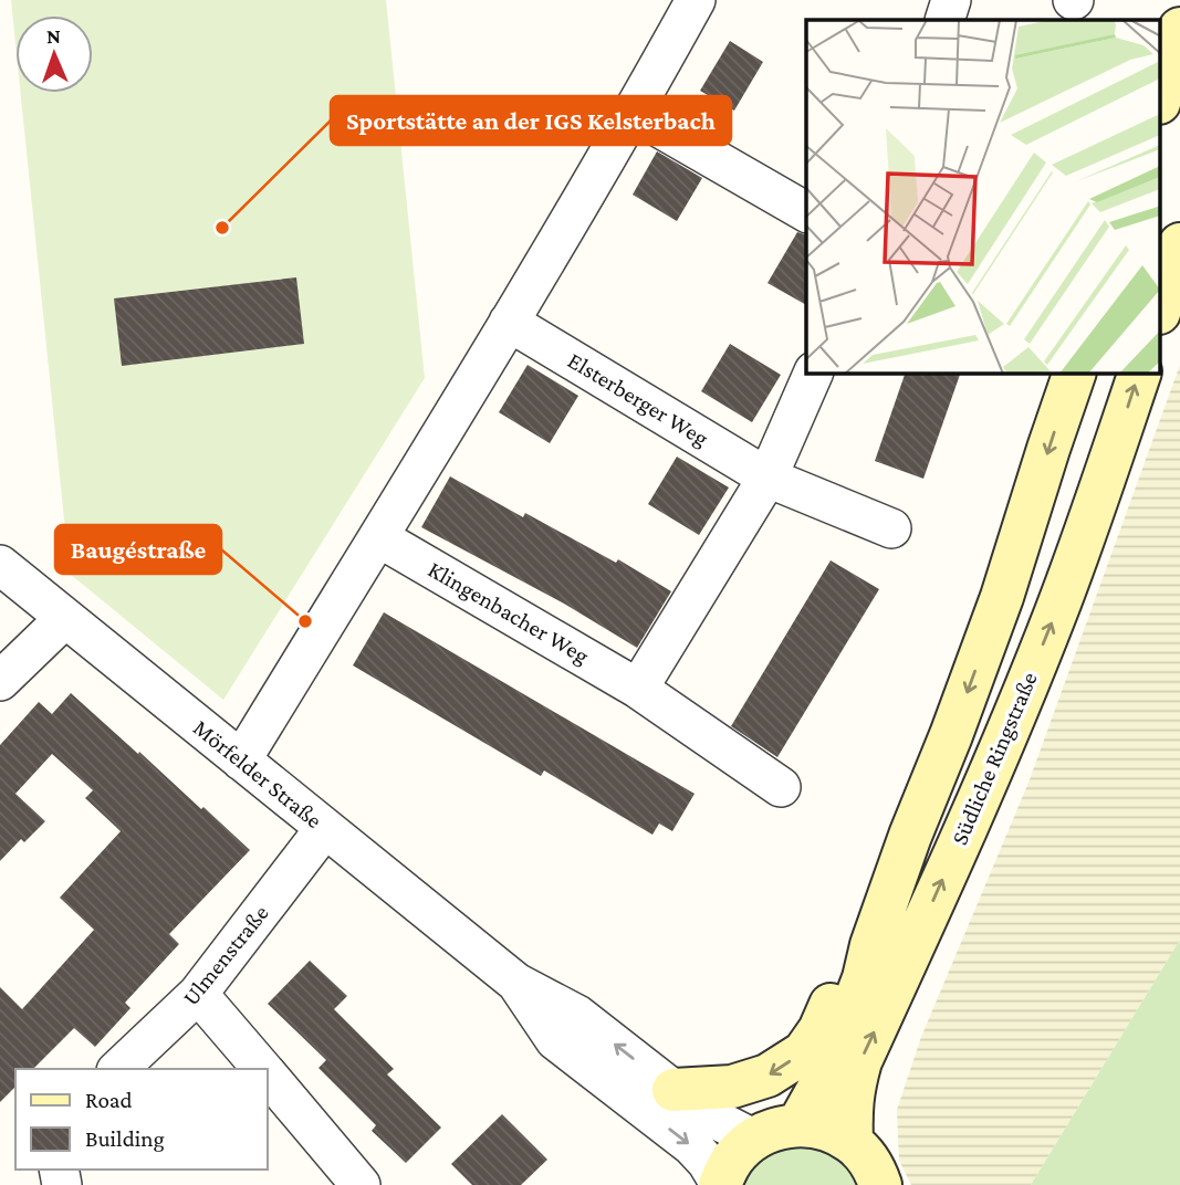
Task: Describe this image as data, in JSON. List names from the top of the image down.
{
  "streets": {
    "main road": ["Südliche Ringstraße"],
    "street": [
      "Elsterberger Weg",
      "Klingenbacher Weg",
      "Mörfelder Straße",
      "Ulmenstraße"
    ]
  },
  "crossings": [
    ["Mörfelder Straße", "Ulmenstraße"]
  ],
  "places": ["Sportstätte an der IGS Kelsterbach", "Baugéstraße"],
  "legend": ["Road", "Building"],
  "north": "top"
}
